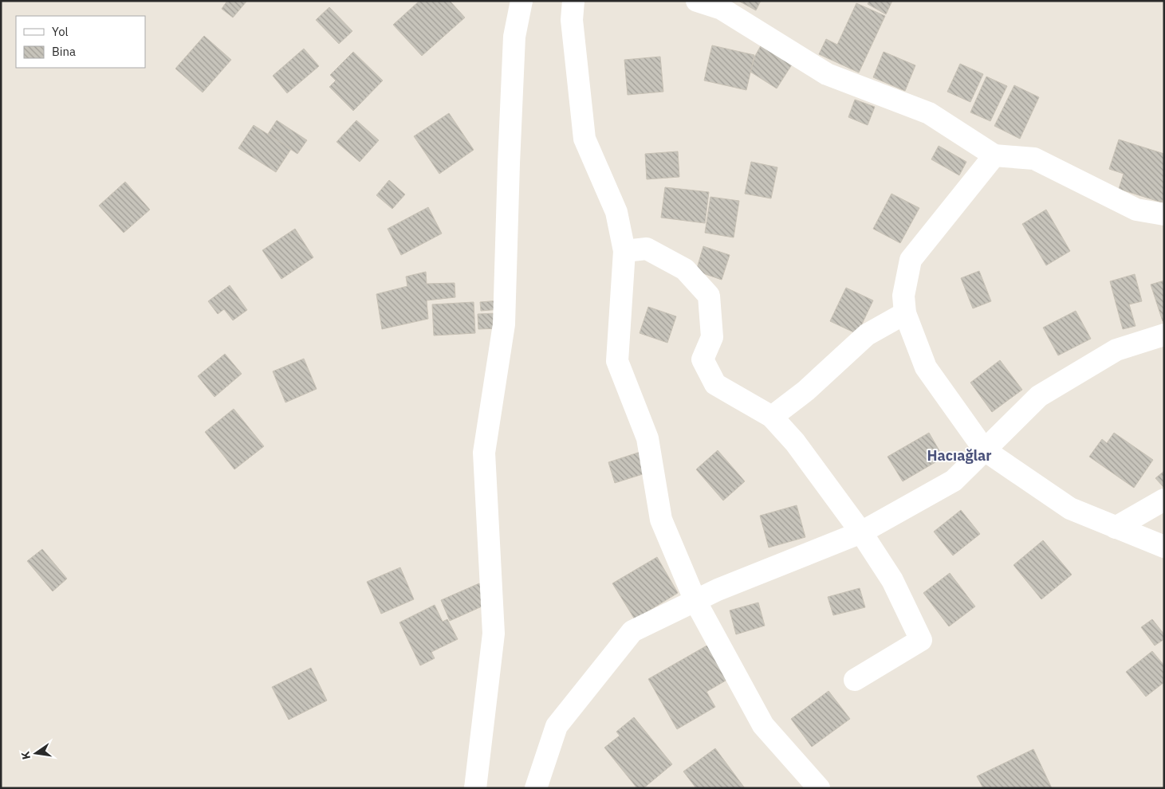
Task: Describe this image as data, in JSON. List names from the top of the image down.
{
  "districts": ["Hacıağlar"],
  "legend": ["Yol", "Bina"],
  "north": "left"
}
